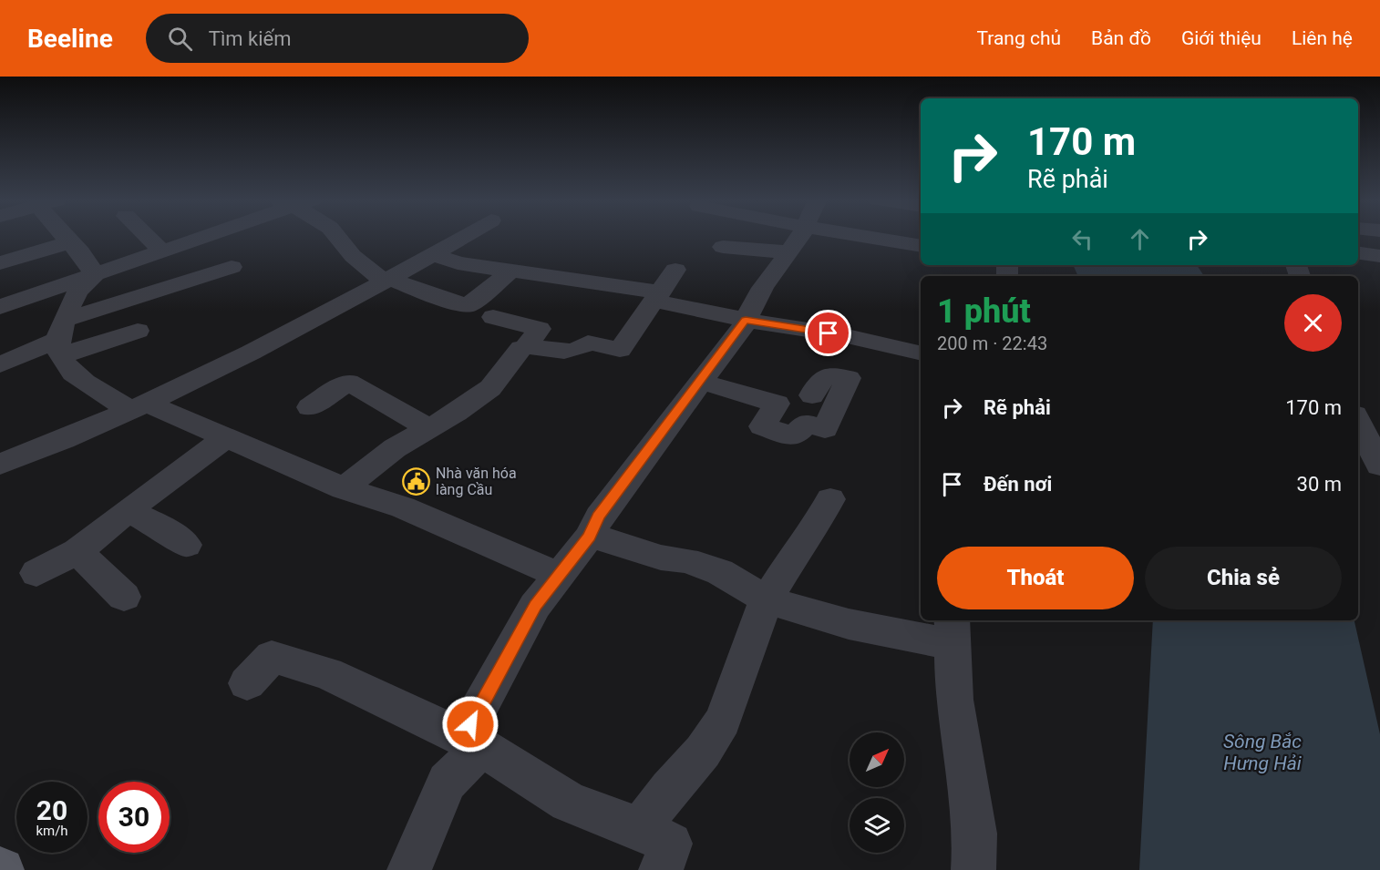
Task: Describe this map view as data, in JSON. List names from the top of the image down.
{
  "water": ["Sông Bắc Hưng Hải"],
  "places": {
    "public building": ["Nhà văn hóa làng Cầu"]
  },
  "north": "top right",
  "page": {
    "header": "Beeline",
    "search": "Tìm kiếm",
    "nav": [
      "Trang chủ",
      "Bản đồ",
      "Giới thiệu",
      "Liên hệ"
    ],
    "turn": ["170 m", "Rẽ phải"],
    "heading": ["1 phút", "200 m · 22:43"],
    "list": [
      {
        "name": "Rẽ phải",
        "value": "170 m"
      },
      {
        "name": "Đến nơi",
        "value": "30 m"
      }
    ],
    "buttons": ["Thoát", "Chia sẻ"],
    "speed": "20 km/h",
    "limit": "30"
  }
}
